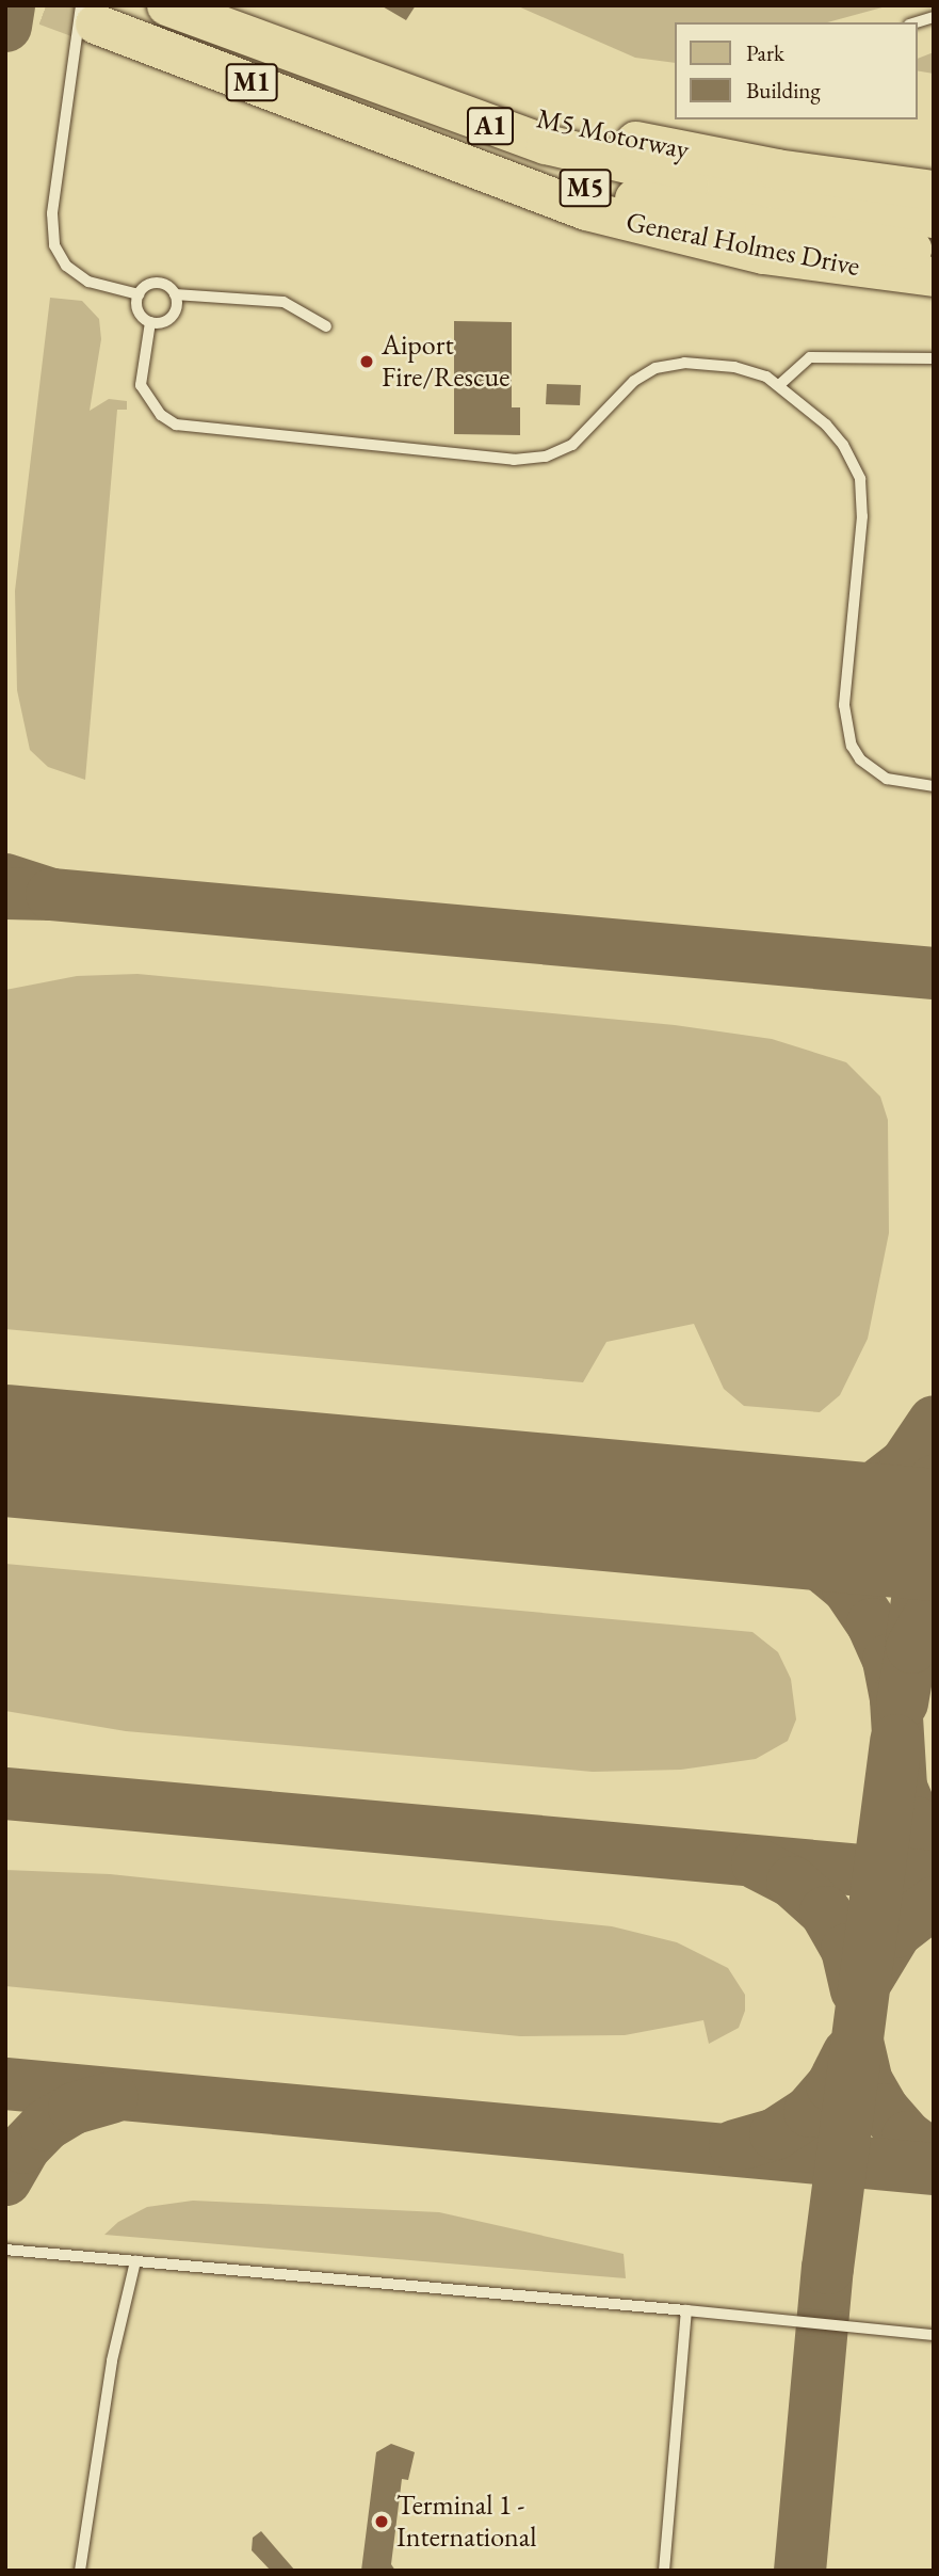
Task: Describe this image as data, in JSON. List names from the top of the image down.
{
  "streets": {
    "highway": [
      "M1",
      "A1",
      "M5 Motorway",
      "M5",
      "General Holmes Drive"
    ]
  },
  "crossings": [
    ["M5 Motorway", "General Holmes Drive"]
  ],
  "places": ["Aiport Fire/Rescue", "Terminal 1 - International"],
  "legend": ["Park", "Building"]
}
